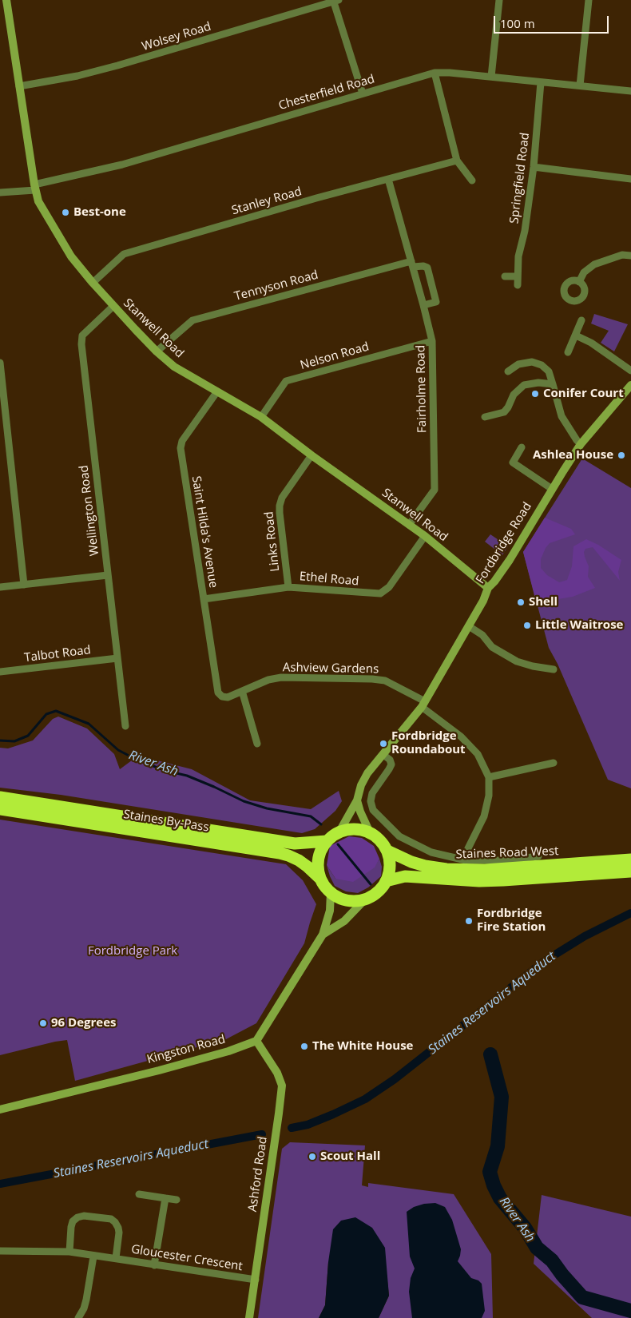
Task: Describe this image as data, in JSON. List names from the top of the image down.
{
  "streets": {
    "highway": ["Staines By-Pass", "Staines Road West"],
    "main road": [
      "Stanwell Road",
      "Fordbridge Road",
      "Kingston Road",
      "Ashford Road"
    ],
    "street": [
      "Wolsey Road",
      "Chesterfield Road",
      "Springfield Road",
      "Stanley Road",
      "Tennyson Road",
      "Nelson Road",
      "Fairholme Road",
      "Wellington Road",
      "Saint Hilda's Avenue",
      "Links Road",
      "Ethel Road",
      "Talbot Road",
      "Ashview Gardens",
      "Gloucester Crescent"
    ]
  },
  "crossings": [
    ["Wolsey Road", "Stanwell Road"],
    ["Chesterfield Road", "Springfield Road"],
    ["Chesterfield Road", "Stanwell Road"],
    ["Stanley Road", "Stanwell Road"],
    ["Stanley Road", "Fairholme Road"],
    ["Tennyson Road", "Stanwell Road"],
    ["Tennyson Road", "Fairholme Road"],
    ["Stanwell Road", "Nelson Road"],
    ["Stanwell Road", "Fairholme Road"],
    ["Stanwell Road", "Wellington Road"],
    ["Stanwell Road", "Saint Hilda's Avenue"],
    ["Stanwell Road", "Links Road"],
    ["Stanwell Road", "Fordbridge Road"],
    ["Stanwell Road", "Ethel Road"],
    ["Nelson Road", "Fairholme Road"],
    ["Wellington Road", "Talbot Road"],
    ["Saint Hilda's Avenue", "Ethel Road"],
    ["Saint Hilda's Avenue", "Ashview Gardens"],
    ["Links Road", "Ethel Road"],
    ["Fordbridge Road", "Ashview Gardens"],
    ["Fordbridge Road", "Staines By-Pass"],
    ["Fordbridge Road", "Staines Road West"],
    ["Staines By-Pass", "Staines Road West"],
    ["Kingston Road", "Ashford Road"],
    ["Ashford Road", "Gloucester Crescent"]
  ],
  "water": ["River Ash", "Staines Reservoirs Aqueduct"],
  "parks": ["Fordbridge Park"],
  "places": [
    "Best-one",
    "Conifer Court",
    "Ashlea House",
    "Shell",
    "Little Waitrose",
    "Fordbridge Roundabout",
    "Fordbridge Fire Station",
    "96 Degrees",
    "The White House",
    "Scout Hall"
  ],
  "scale_bar": "100 m"
}
